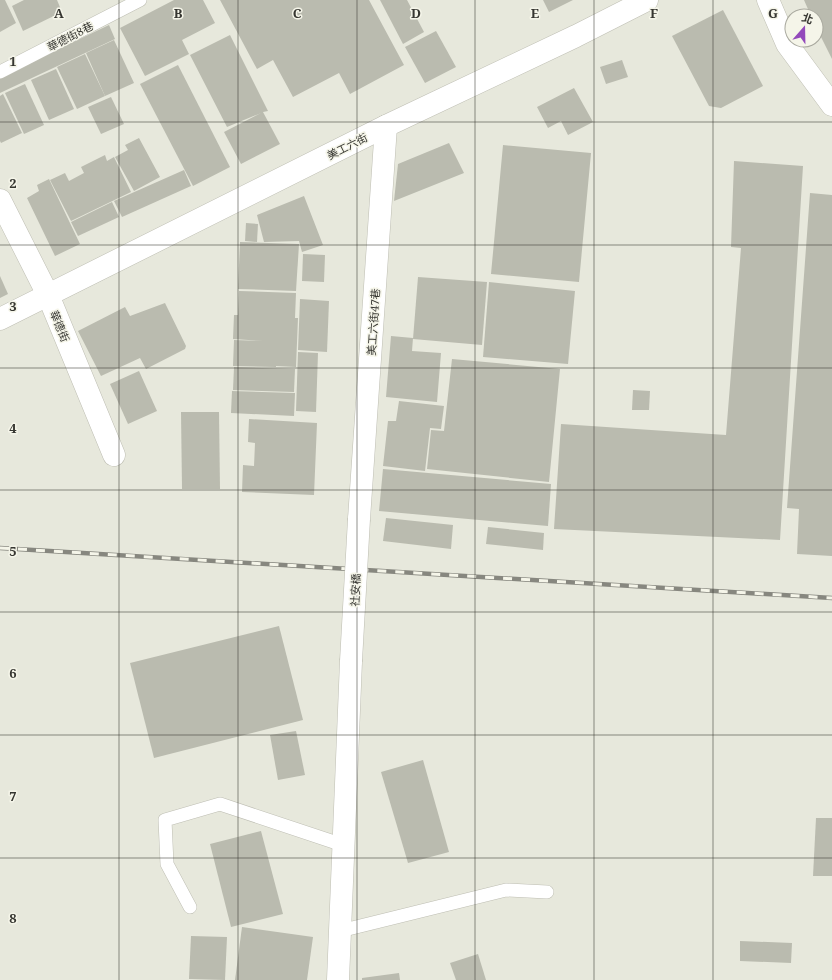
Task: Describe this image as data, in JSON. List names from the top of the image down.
{
  "streets": {
    "street": [
      "美工六街",
      "美工六街47巷",
      "華德街",
      "社安橋"
    ],
    "lane": ["華德街8巷"]
  },
  "crossings": [
    ["美工六街", "美工六街47巷"],
    ["美工六街", "華德街"],
    ["美工六街47巷", "社安橋"]
  ],
  "north": "top",
  "grid": {
    "columns": [
      "A",
      "B",
      "C",
      "D",
      "E",
      "F",
      "G"
    ],
    "rows": [
      "1",
      "2",
      "3",
      "4",
      "5",
      "6",
      "7",
      "8"
    ]
  }
}
